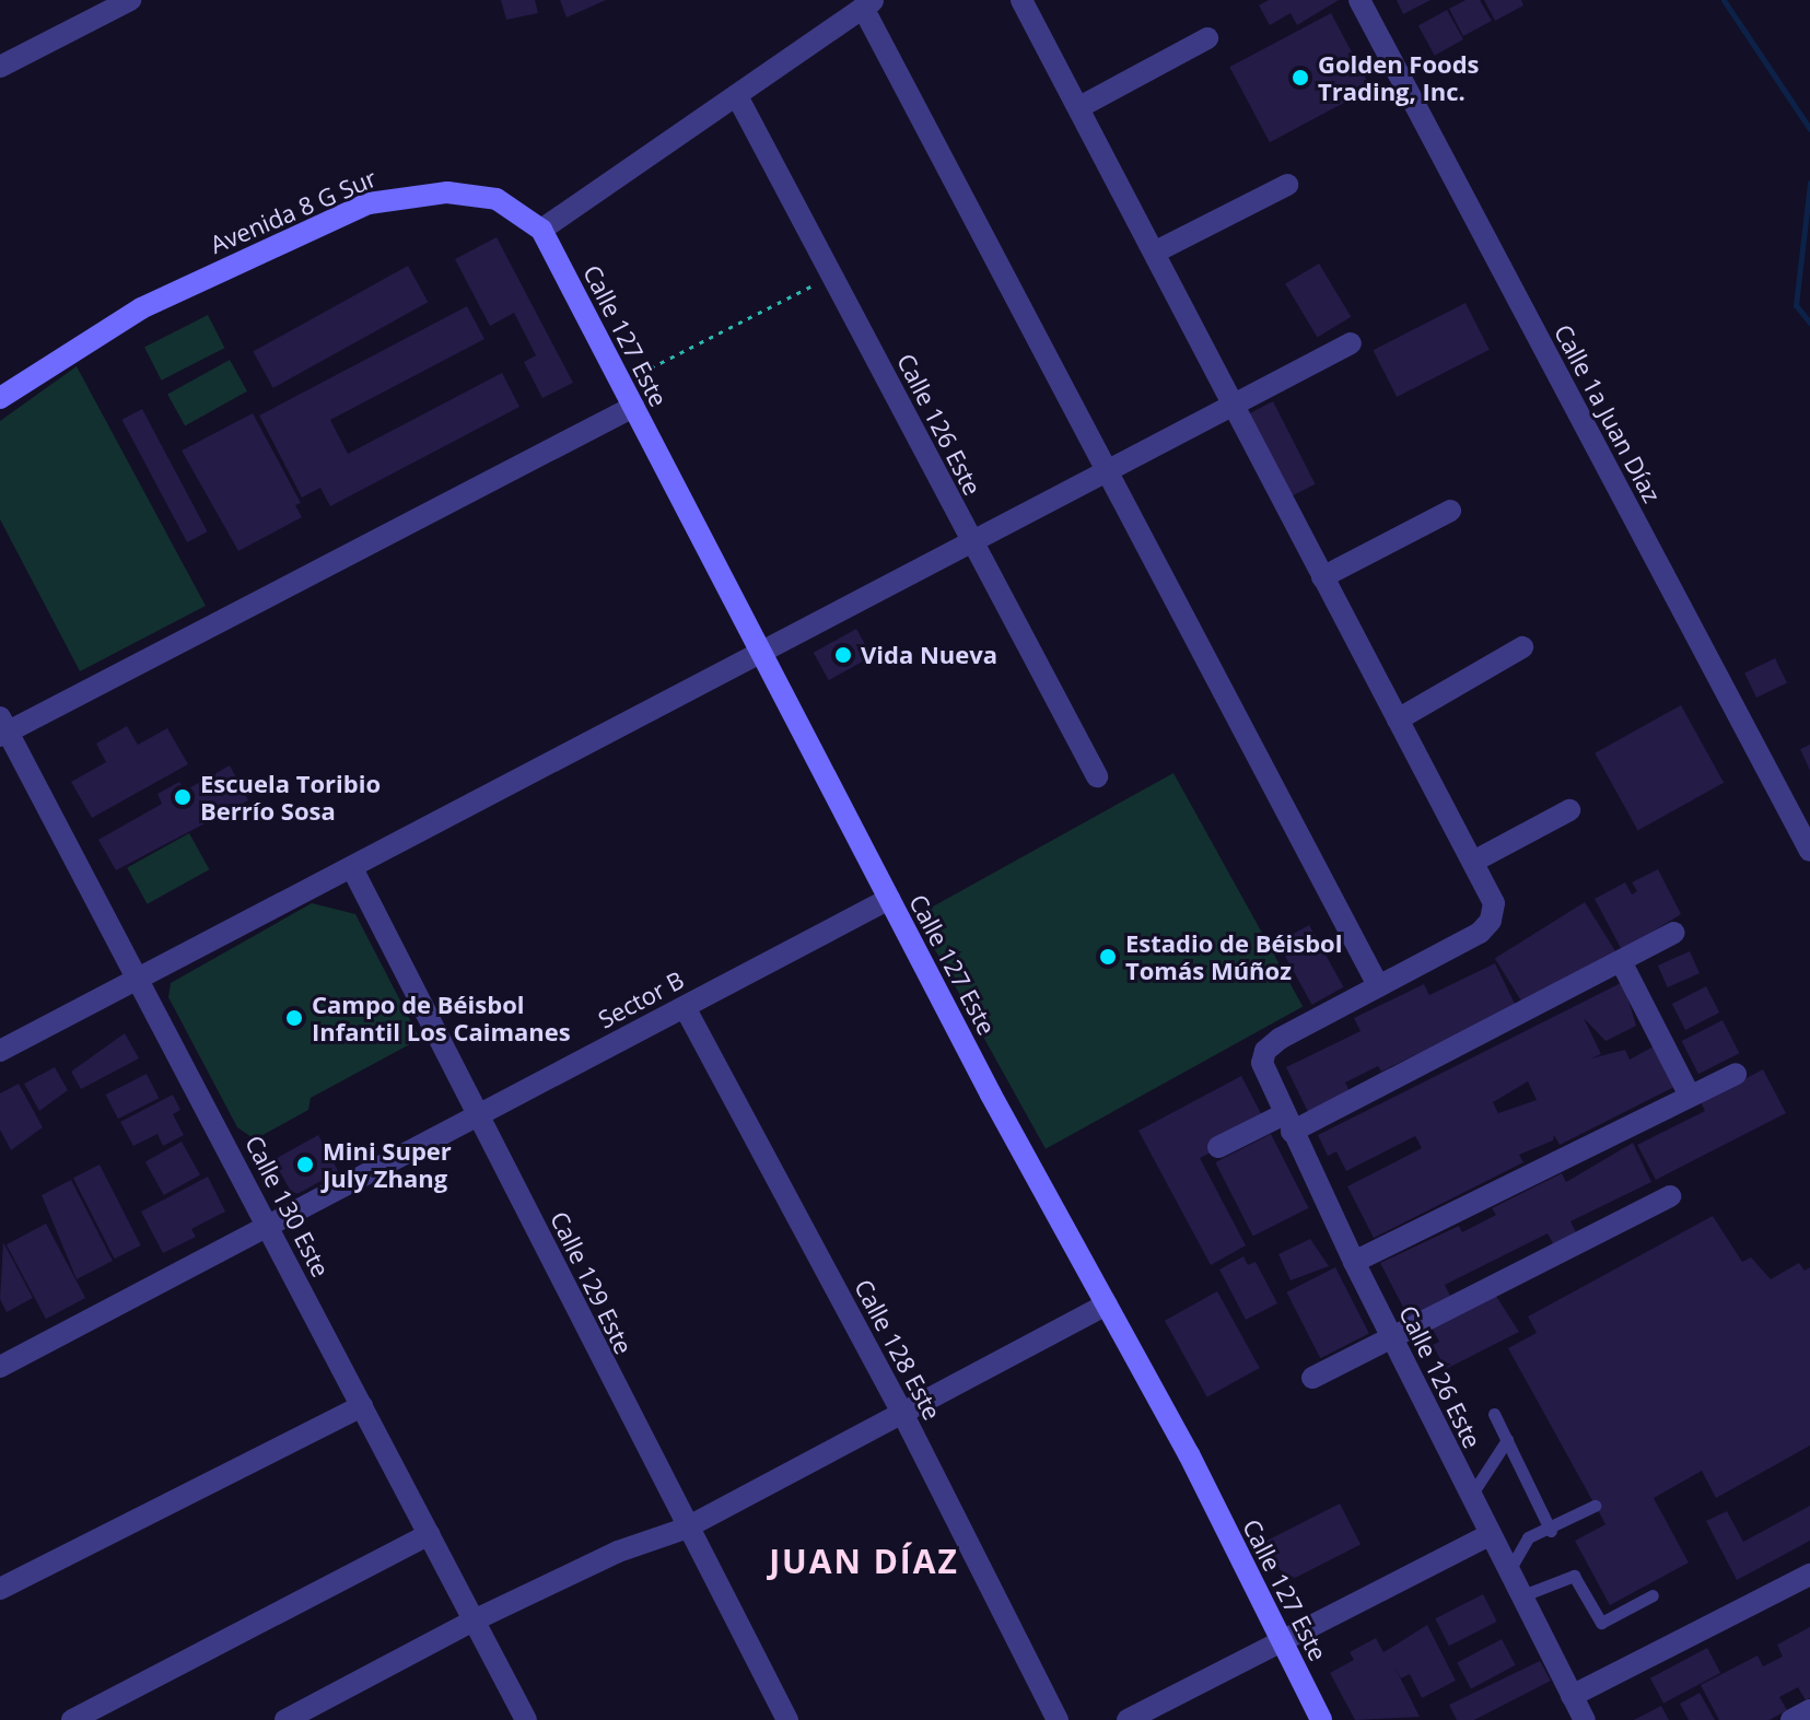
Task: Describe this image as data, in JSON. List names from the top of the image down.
{
  "streets": {
    "street": [
      "Avenida 8 G Sur",
      "Calle 127 Este",
      "Calle 1a Juan Díaz",
      "Calle 126 Este",
      "Sector B",
      "Calle 130 Este",
      "Calle 129 Este",
      "Calle 128 Este"
    ]
  },
  "crossings": [
    ["Avenida 8 G Sur", "Calle 127 Este"],
    ["Calle 127 Este", "Sector B"],
    ["Sector B", "Calle 130 Este"],
    ["Sector B", "Calle 129 Este"],
    ["Sector B", "Calle 128 Este"]
  ],
  "districts": ["JUAN DÍAZ"],
  "places": [
    "Golden Foods Trading, Inc.",
    "Vida Nueva",
    "Escuela Toribio Berrío Sosa",
    "Estadio de Béisbol Tomás Múñoz",
    "Campo de Béisbol Infantil Los Caimanes",
    "Mini Super July Zhang"
  ]
}
